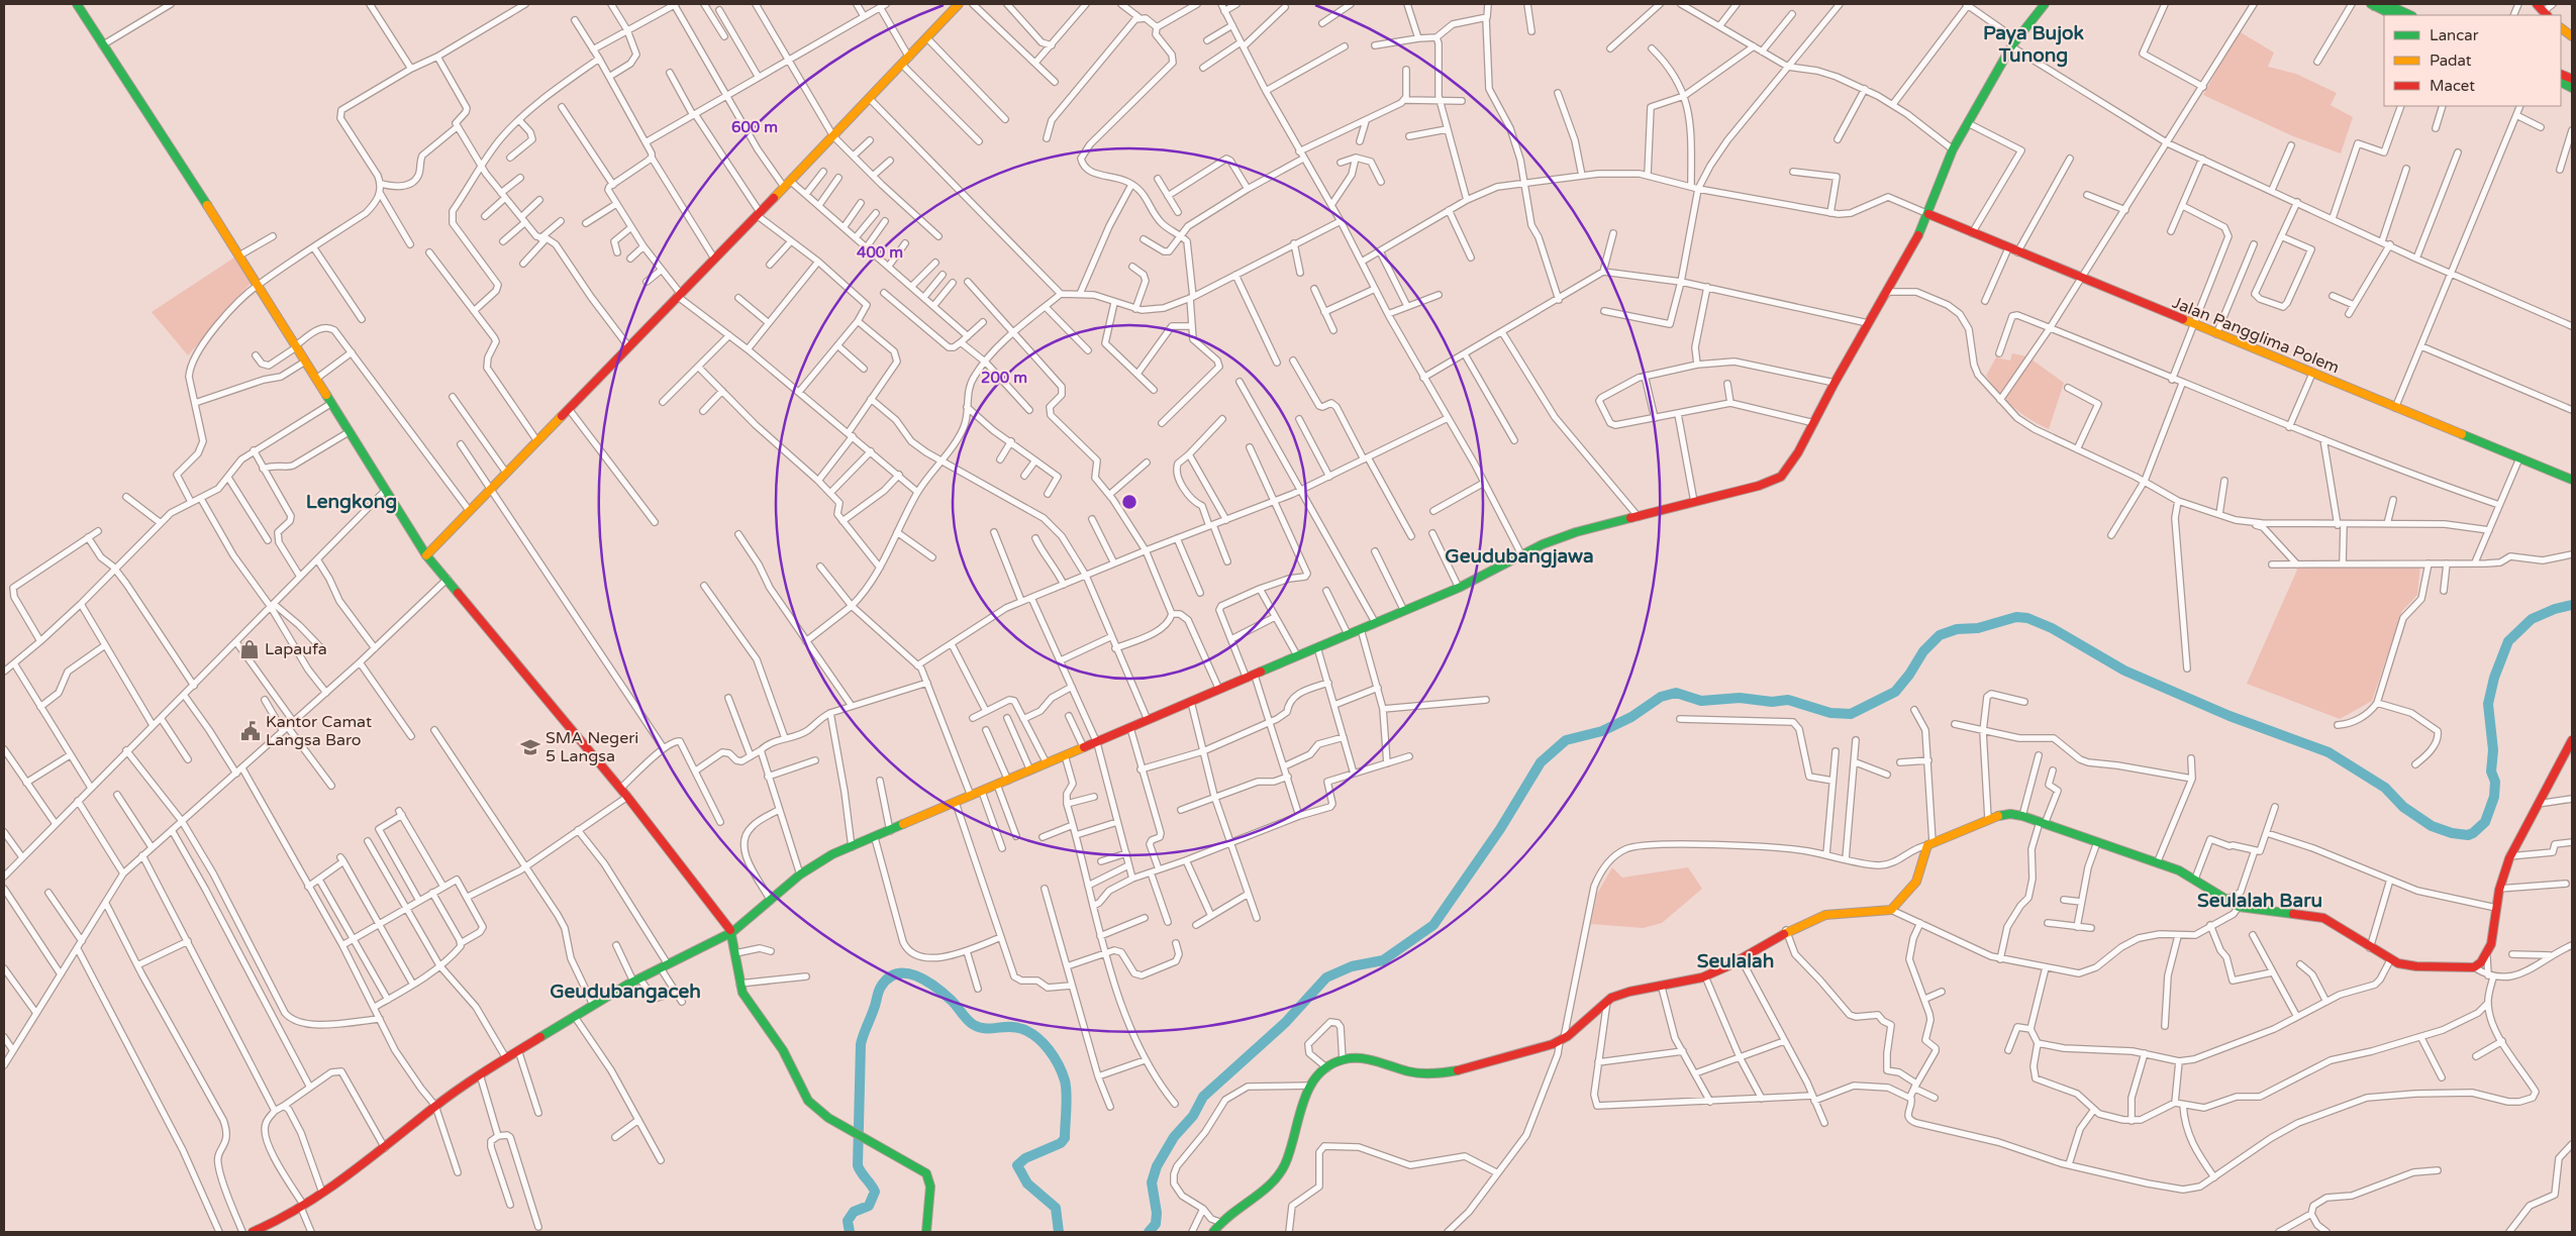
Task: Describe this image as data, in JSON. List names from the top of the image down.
{
  "streets": {
    "street": ["Jalan Pangglima Polem"]
  },
  "districts": [
    "Paya Bujok Tunong",
    "Lengkong",
    "Geudubangjawa",
    "Seulalah Baru",
    "Seulalah",
    "Geudubangaceh"
  ],
  "places": {
    "shop": ["Lapaufa"],
    "public building": ["Kantor Camat Langsa Baro"],
    "school or university": ["SMA Negeri 5 Langsa"]
  },
  "legend": ["Lancar", "Padat", "Macet"],
  "rings": ["600 m", "400 m", "200 m"]
}
